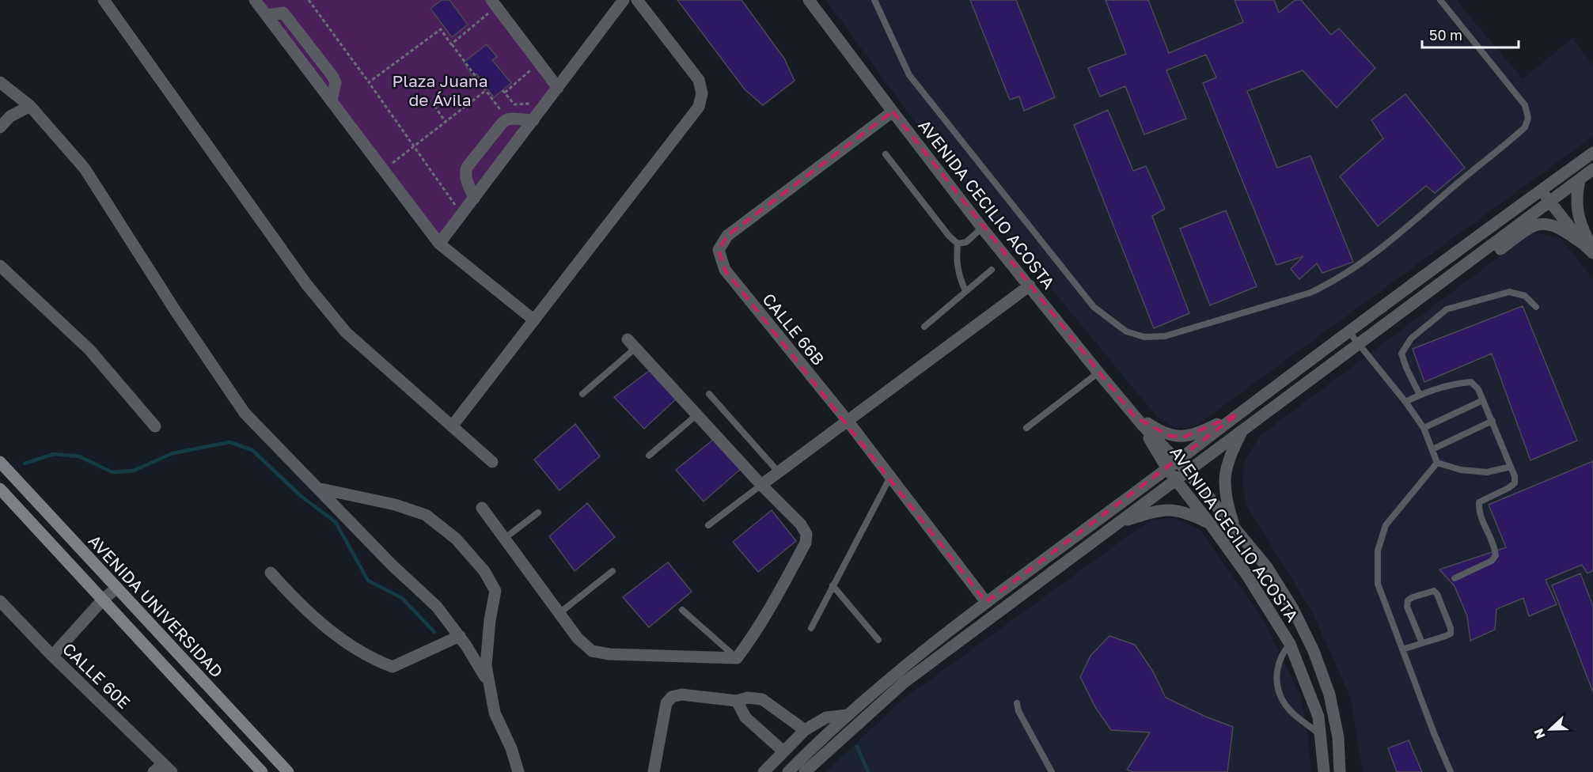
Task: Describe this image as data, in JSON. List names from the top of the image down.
{
  "streets": {
    "street": [
      "AVENIDA CECILIO ACOSTA",
      "CALLE 66B",
      "AVENIDA UNIVERSIDAD",
      "CALLE 60E"
    ]
  },
  "crossings": [
    ["AVENIDA CECILIO ACOSTA", "CALLE 66B"]
  ],
  "parks": ["Plaza Juana de Ávila"],
  "scale_bar": "50 m",
  "north": "left"
}
